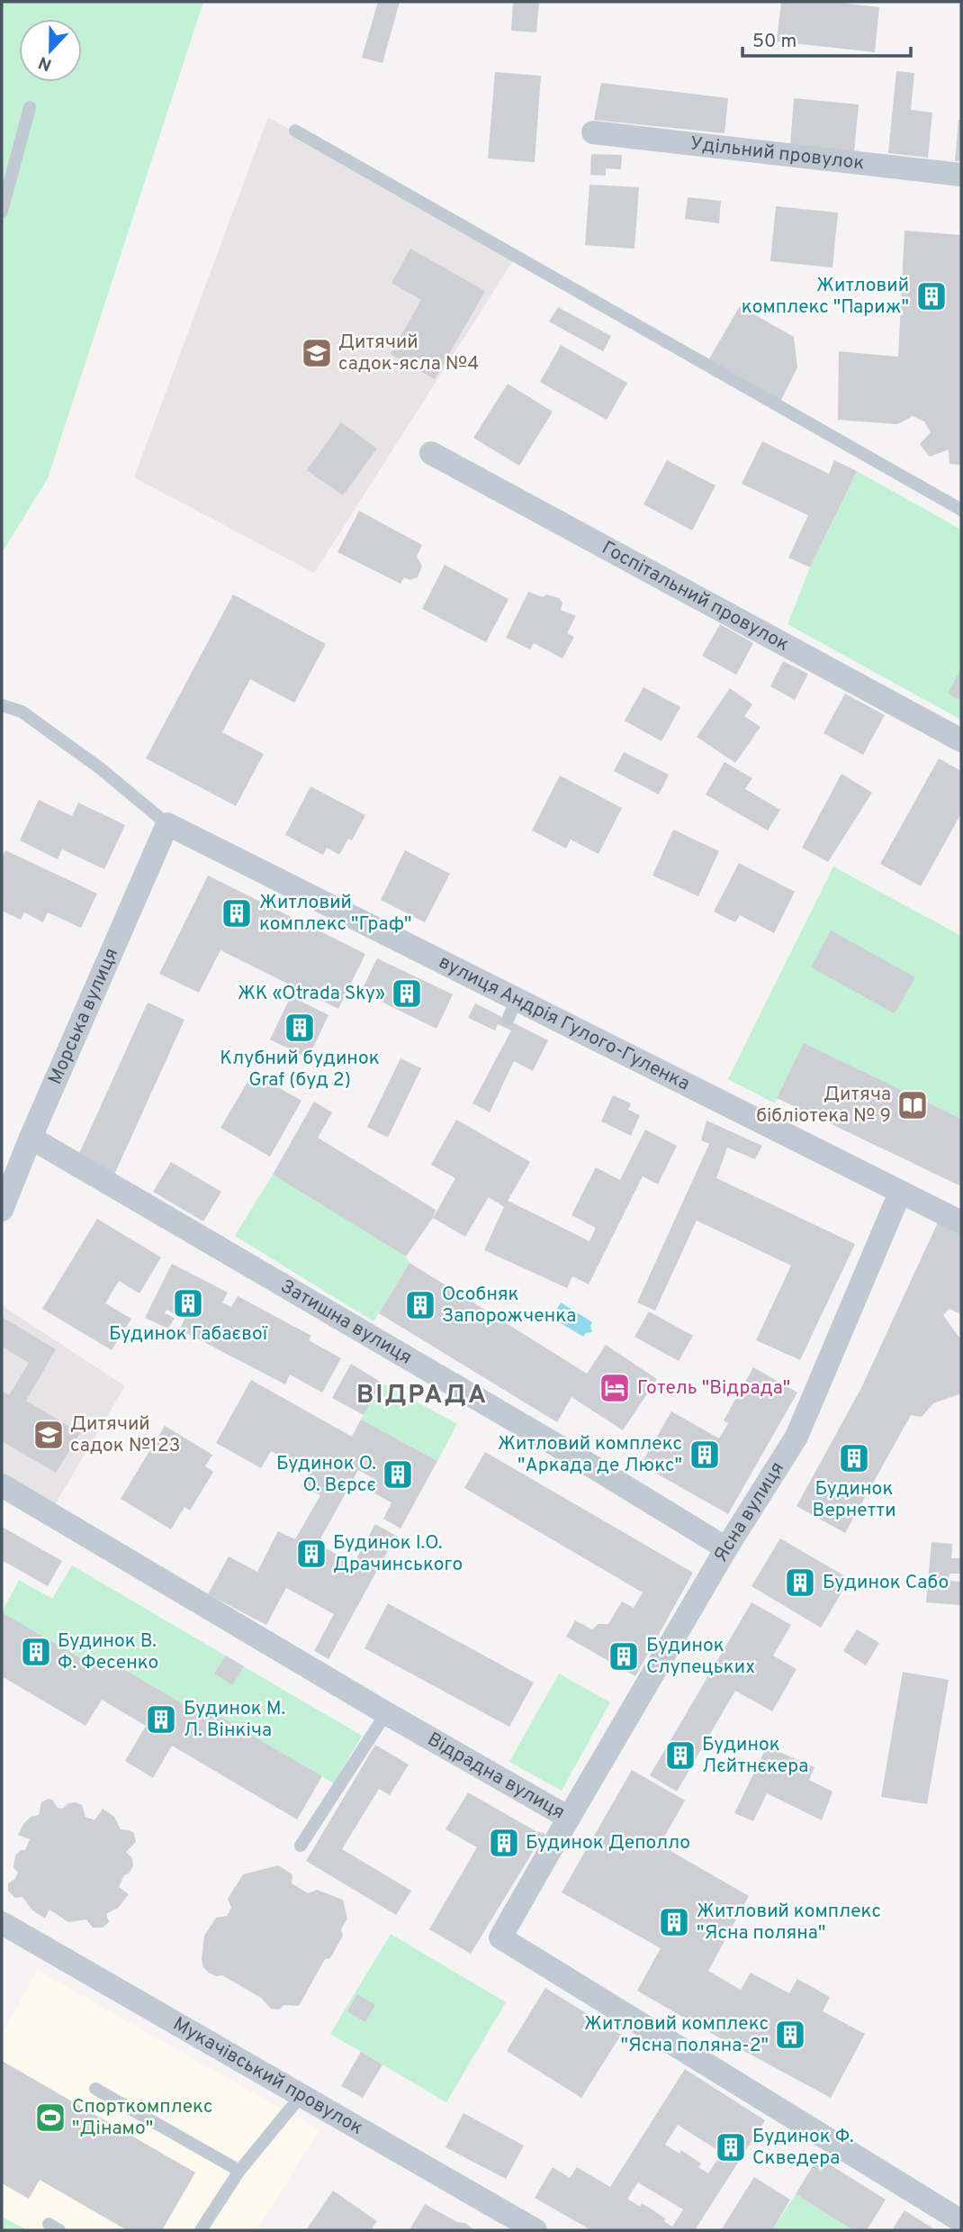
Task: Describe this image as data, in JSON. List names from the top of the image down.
{
  "streets": {
    "street": [
      "Удільний провулок",
      "Госпітальний провулок",
      "Морська вулиця",
      "вулиця Андрія Гулого-Гуленка",
      "Затишна вулиця",
      "Ясна вулиця",
      "Відрадна вулиця",
      "Мукачівський провулок"
    ]
  },
  "crossings": [
    ["Морська вулиця", "вулиця Андрія Гулого-Гуленка"],
    ["Морська вулиця", "Затишна вулиця"],
    ["вулиця Андрія Гулого-Гуленка", "Ясна вулиця"],
    ["Затишна вулиця", "Ясна вулиця"],
    ["Ясна вулиця", "Відрадна вулиця"]
  ],
  "districts": ["ВІДРАДА"],
  "places": {
    "building": [
      "Житловий комплекс \"Париж\"",
      "Житловий комплекс \"Граф\"",
      "ЖК «Otrada Sky»",
      "Клубний будинок Graf (буд 2)",
      "Будинок Габаєвої",
      "Особняк Запорожченка",
      "Житловий комплекс \"Аркада де Люкс\"",
      "Будинок Вернетти",
      "Будинок О. О. Вєрсє",
      "Будинок І.О. Драчинського",
      "Будинок Сабо",
      "Будинок В. Ф. Фесенко",
      "Будинок Слупецьких",
      "Будинок М. Л. Вінкіча",
      "Будинок Лєйтнєкера",
      "Будинок Деполло",
      "Житловий комплекс \"Ясна поляна\"",
      "Житловий комплекс \"Ясна поляна-2\"",
      "Будинок Ф. Скведера"
    ],
    "school or university": ["Дитячий садок-ясла №4", "Дитячий садок №123"],
    "library": ["Дитяча бібліотека № 9"],
    "hotel": ["Готель \"Відрада\""],
    "sports": ["Спорткомплекс \"Дінамо\""]
  },
  "scale_bar": "50 m",
  "north": "bottom"
}
